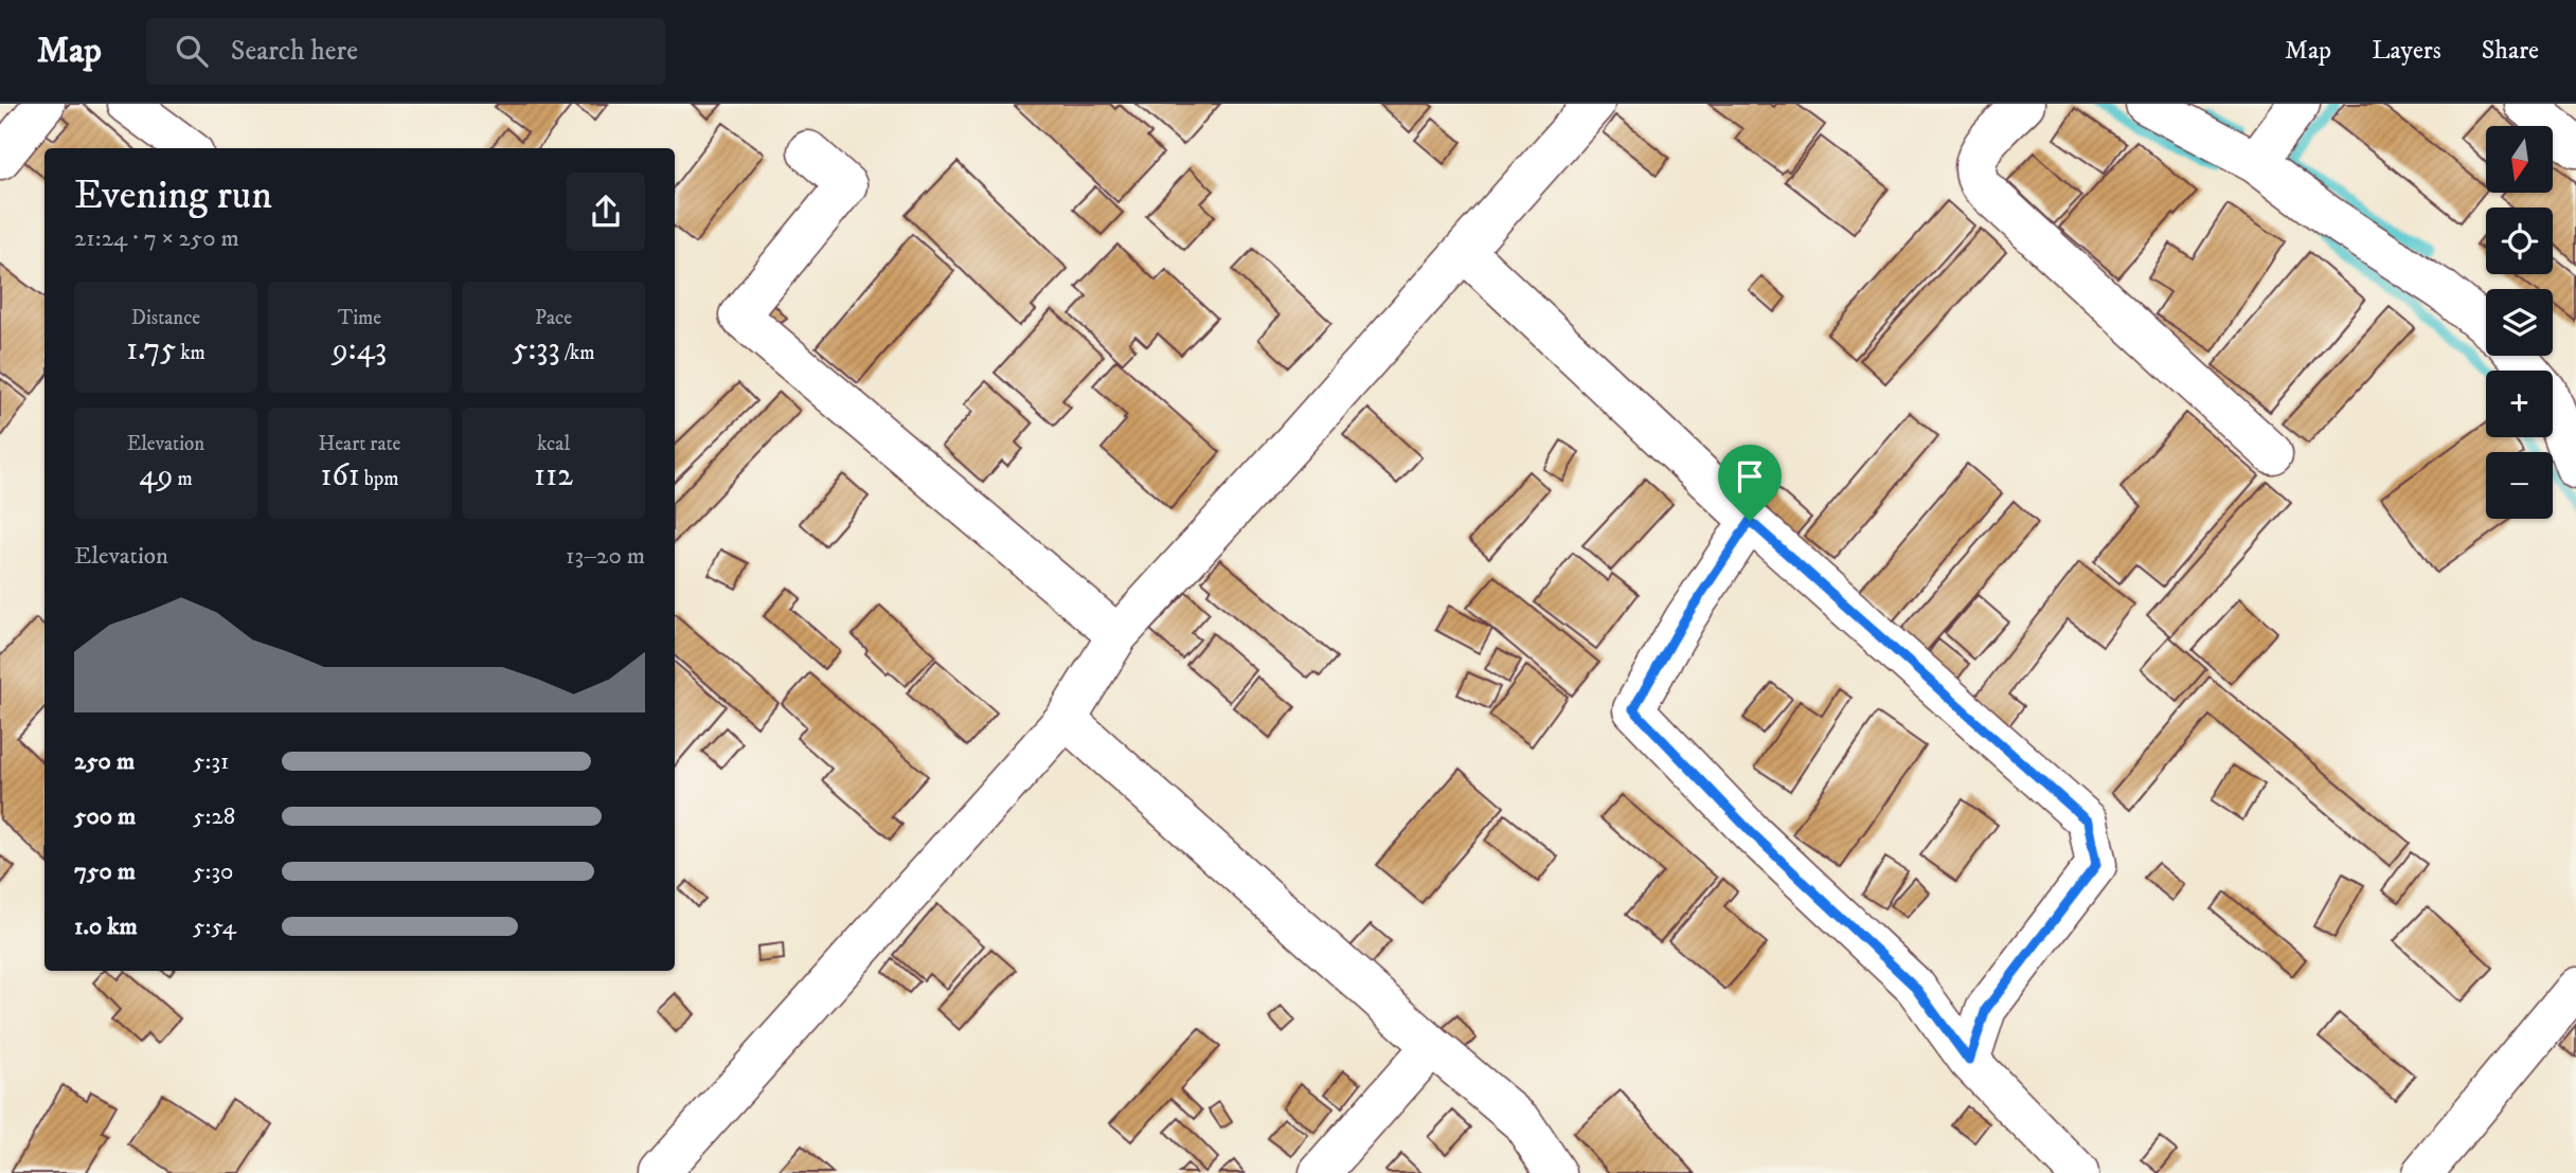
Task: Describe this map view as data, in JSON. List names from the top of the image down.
{
  "north": "bottom",
  "page": {
    "header": "Map",
    "search": "Search here",
    "nav": ["Map", "Layers", "Share"],
    "map_buttons": ["+", "−"],
    "heading": ["Evening run", "21:24 · 7 × 250 m"],
    "stats": [
      ["Distance", "1.75 km"],
      ["Time", "9:43"],
      ["Pace", "5:33 /km"],
      ["Elevation", "49 m"],
      ["Heart rate", "161 bpm"],
      ["kcal", "112"]
    ],
    "chart": ["Elevation", "13–20 m"],
    "list": [
      {
        "name": "250 m",
        "note": "5:31"
      },
      {
        "name": "500 m",
        "note": "5:28"
      },
      {
        "name": "750 m",
        "note": "5:30"
      },
      {
        "name": "1.0 km",
        "note": "5:54"
      }
    ]
  }
}
